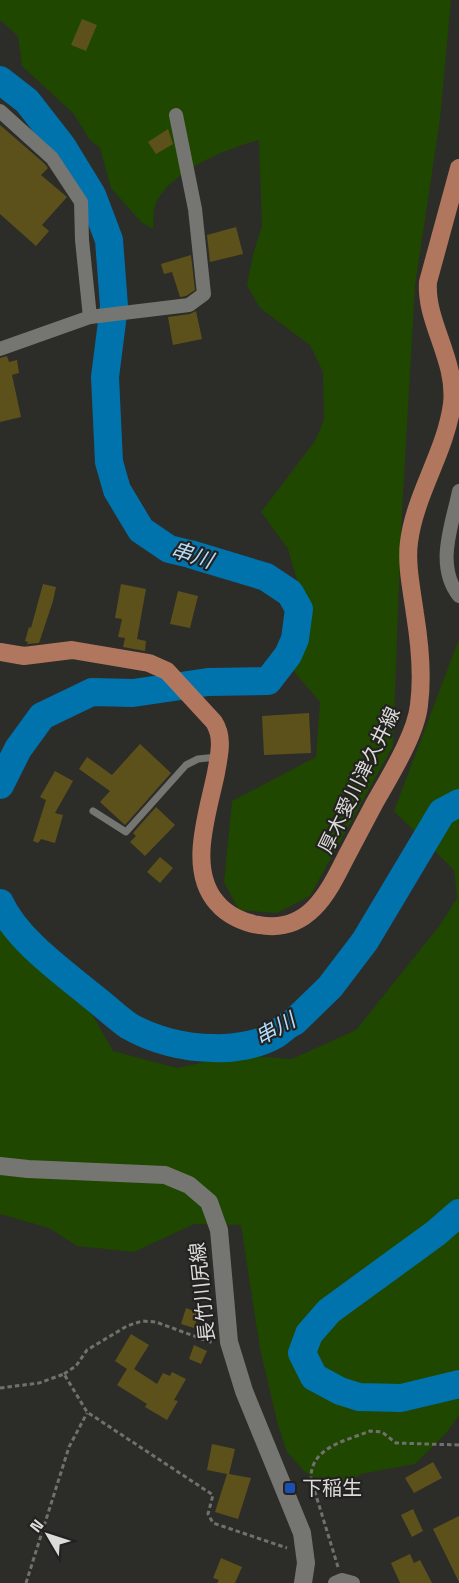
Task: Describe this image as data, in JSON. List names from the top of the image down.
{
  "streets": {
    "main road": ["厚木愛川津久井線", "長竹川尻線"]
  },
  "water": ["串川"],
  "places": {
    "transit": ["下稲生"]
  },
  "north": "top left"
}
